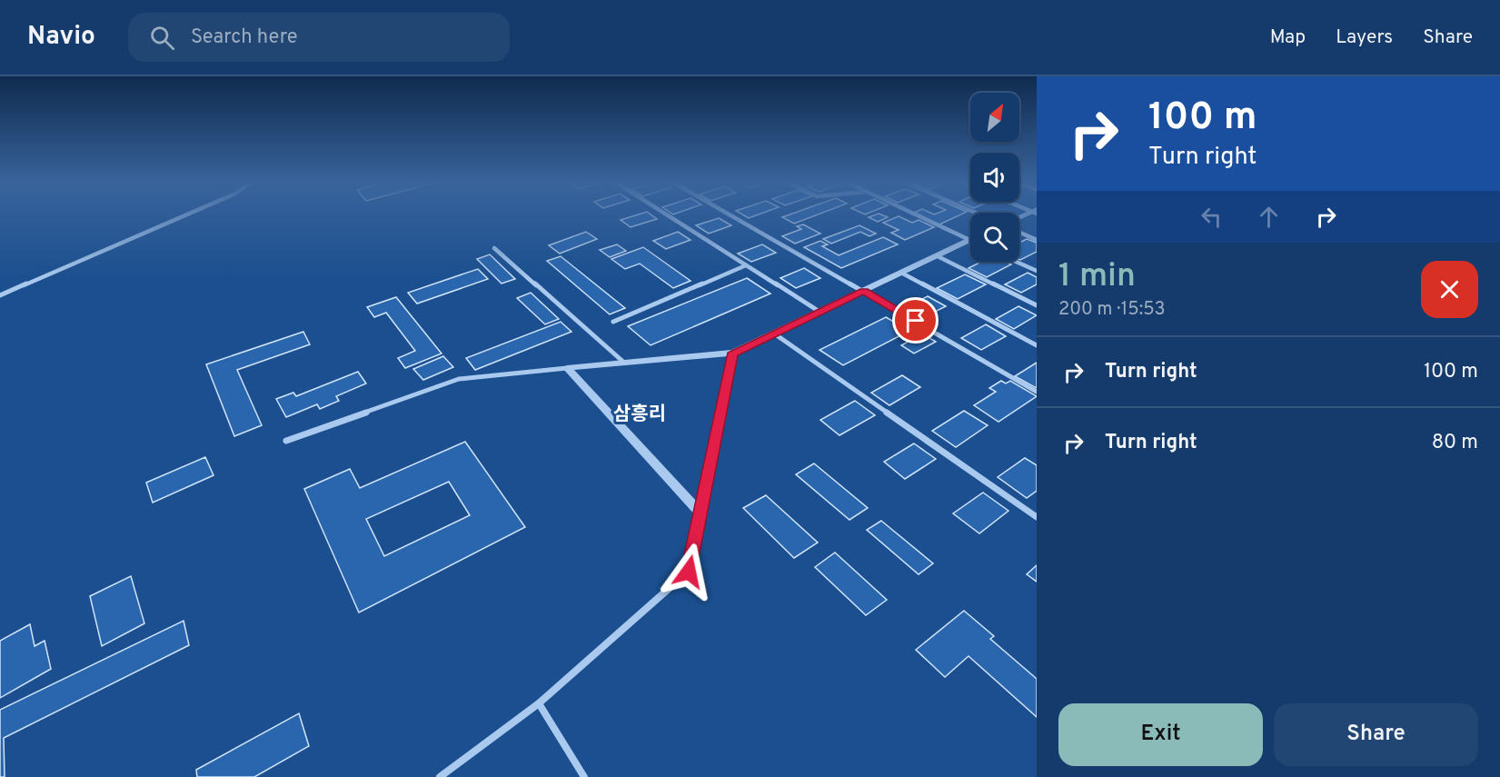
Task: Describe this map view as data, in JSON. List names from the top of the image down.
{
  "districts": ["삼흥리"],
  "north": "top right",
  "page": {
    "header": "Navio",
    "search": "Search here",
    "nav": ["Map", "Layers", "Share"],
    "turn": ["100 m", "Turn right"],
    "heading": ["1 min", "200 m · 15:53"],
    "list": [
      {
        "name": "Turn right",
        "value": "100 m"
      },
      {
        "name": "Turn right",
        "value": "80 m"
      }
    ],
    "buttons": ["Exit", "Share"]
  }
}
